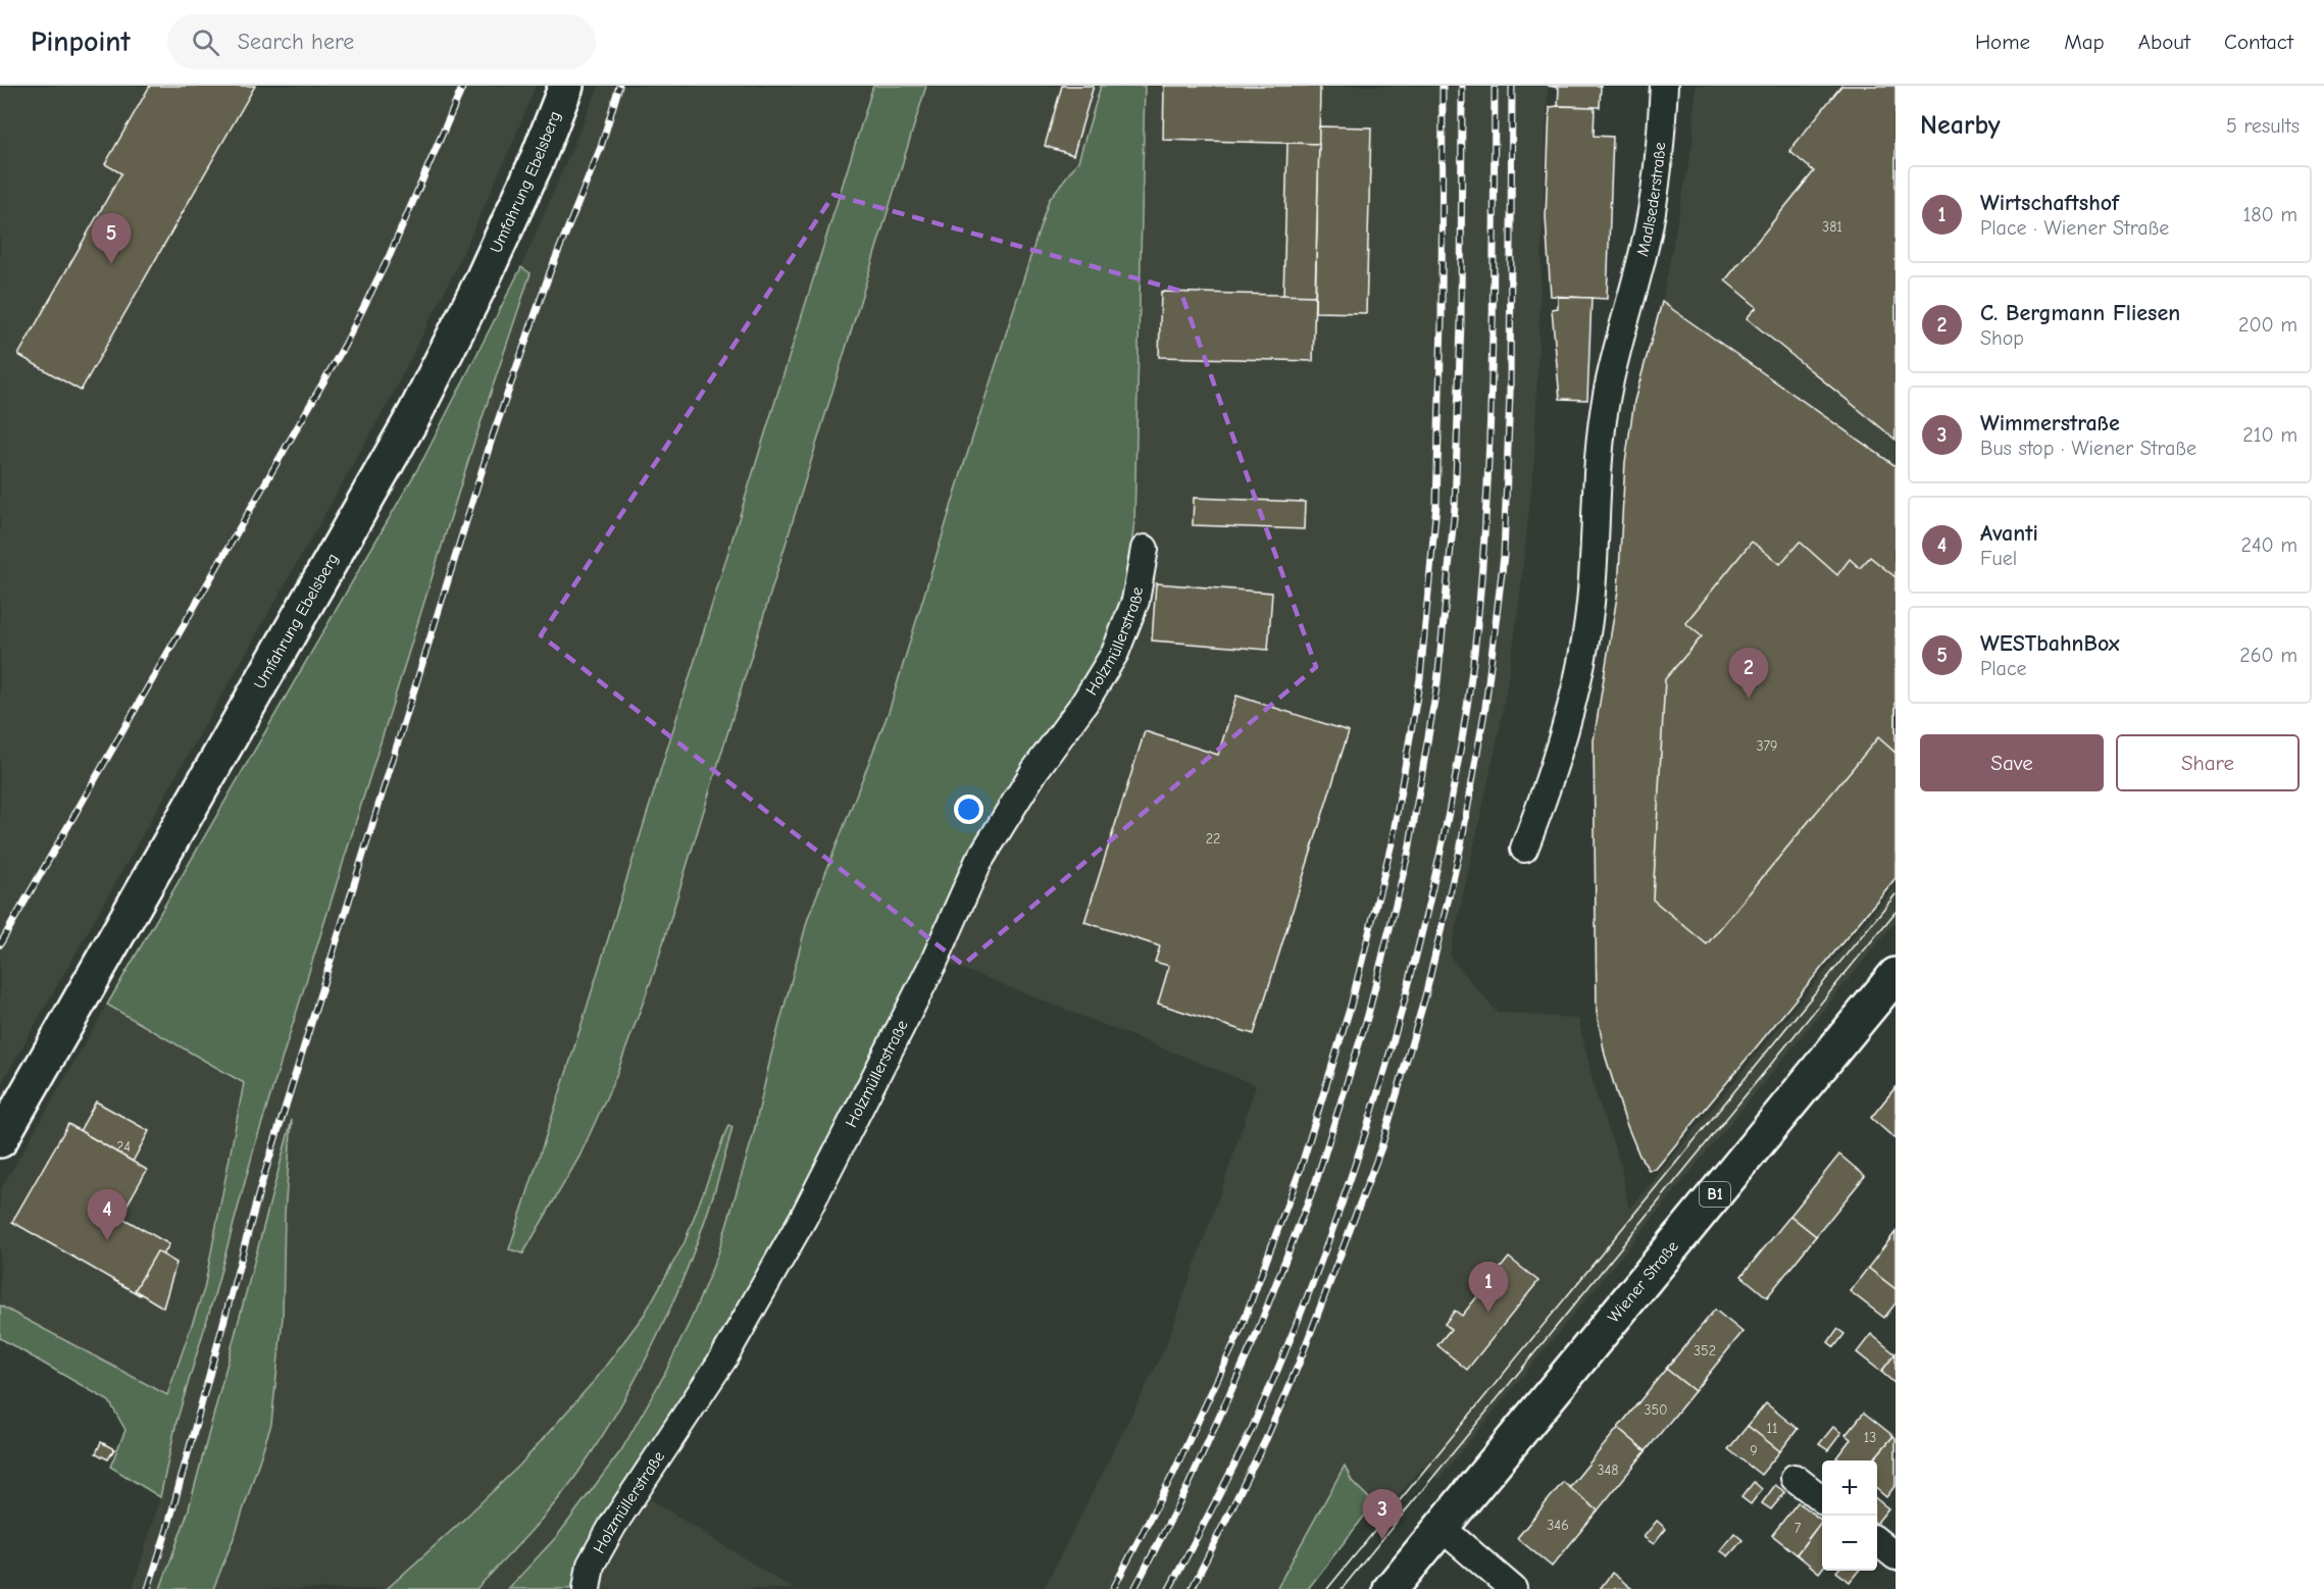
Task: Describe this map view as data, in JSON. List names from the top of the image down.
{
  "streets": {
    "main road": ["Umfahrung Ebelsberg", "B1", "Wiener Straße"],
    "street": ["Madlsederstraße", "Holzmüllerstraße"]
  },
  "house_numbers": [
    "381",
    "379",
    "22",
    "24",
    "352",
    "350",
    "11",
    "13",
    "9",
    "348",
    "346",
    "7"
  ],
  "page": {
    "header": "Pinpoint",
    "search": "Search here",
    "nav": [
      "Home",
      "Map",
      "About",
      "Contact"
    ],
    "heading": ["Nearby", "5 results"],
    "list": [
      {
        "mark": "1",
        "name": "Wirtschaftshof",
        "note": "Place · Wiener Straße",
        "value": "180 m"
      },
      {
        "mark": "2",
        "name": "C. Bergmann Fliesen",
        "note": "Shop",
        "value": "200 m"
      },
      {
        "mark": "3",
        "name": "Wimmerstraße",
        "note": "Bus stop · Wiener Straße",
        "value": "210 m"
      },
      {
        "mark": "4",
        "name": "Avanti",
        "note": "Fuel",
        "value": "240 m"
      },
      {
        "mark": "5",
        "name": "WESTbahnBox",
        "note": "Place",
        "value": "260 m"
      }
    ],
    "pins": [
      "5",
      "2",
      "4",
      "1",
      "3"
    ],
    "buttons": ["Save", "Share"],
    "map_buttons": ["+", "−"]
  }
}
